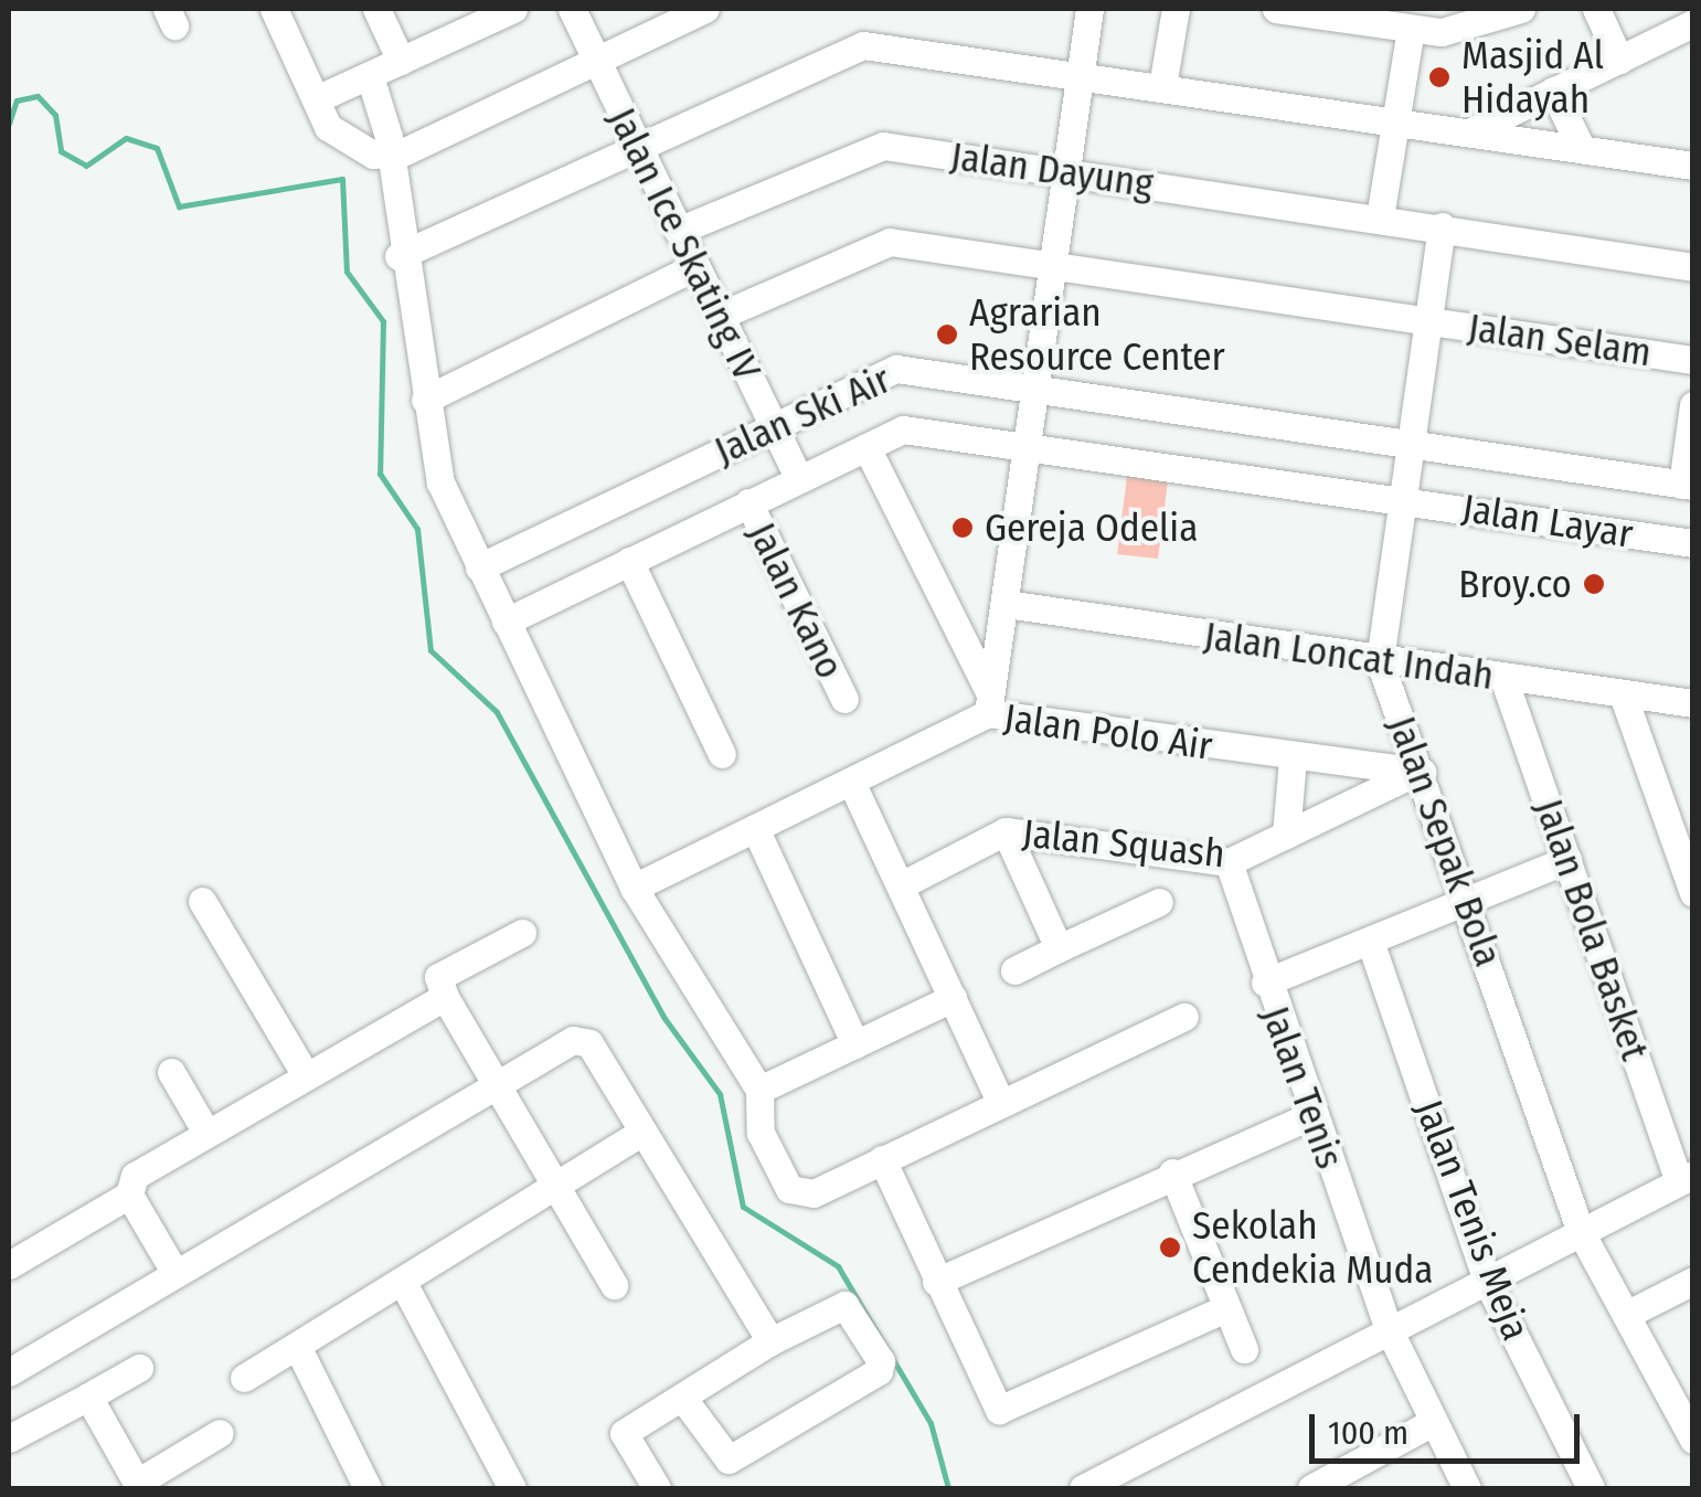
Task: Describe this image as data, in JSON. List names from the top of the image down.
{
  "streets": {
    "street": [
      "Jalan Dayung",
      "Jalan Ice Skating IV",
      "Jalan Selam",
      "Jalan Ski Air",
      "Jalan Layar",
      "Jalan Kano",
      "Jalan Loncat Indah",
      "Jalan Polo Air",
      "Jalan Sepak Bola",
      "Jalan Squash",
      "Jalan Bola Basket",
      "Jalan Tenis",
      "Jalan Tenis Meja"
    ]
  },
  "crossings": [
    ["Jalan Dayung", "Jalan Ice Skating IV"],
    ["Jalan Dayung", "Jalan Sepak Bola"],
    ["Jalan Ice Skating IV", "Jalan Selam"],
    ["Jalan Ice Skating IV", "Jalan Ski Air"],
    ["Jalan Selam", "Jalan Sepak Bola"],
    ["Jalan Ski Air", "Jalan Layar"],
    ["Jalan Ski Air", "Jalan Kano"],
    ["Jalan Ski Air", "Jalan Sepak Bola"],
    ["Jalan Layar", "Jalan Sepak Bola"],
    ["Jalan Loncat Indah", "Jalan Sepak Bola"],
    ["Jalan Loncat Indah", "Jalan Bola Basket"],
    ["Jalan Polo Air", "Jalan Sepak Bola"],
    ["Jalan Polo Air", "Jalan Squash"],
    ["Jalan Sepak Bola", "Jalan Squash"],
    ["Jalan Squash", "Jalan Tenis"]
  ],
  "places": [
    "Masjid Al Hidayah",
    "Agrarian Resource Center",
    "Gereja Odelia",
    "Broy.co",
    "Sekolah Cendekia Muda"
  ],
  "scale_bar": "100 m"
}
